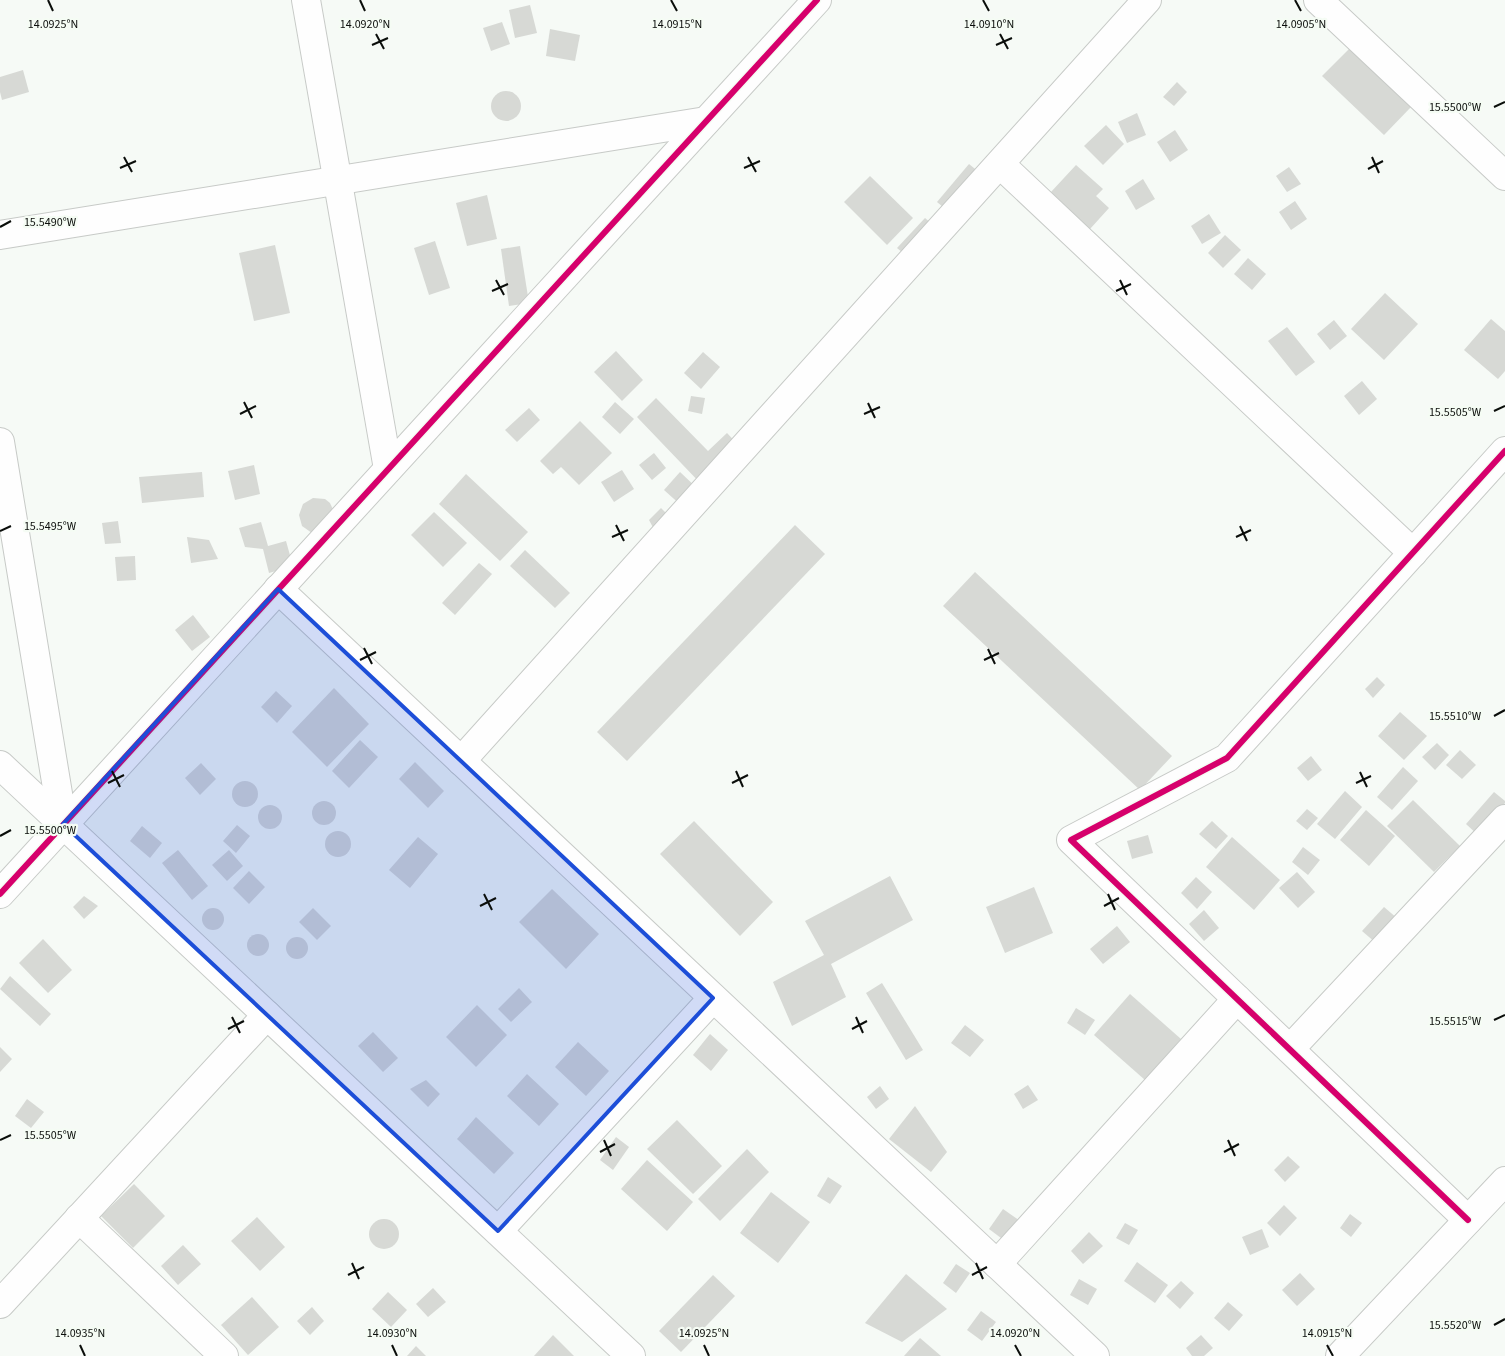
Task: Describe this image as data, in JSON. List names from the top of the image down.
{
  "coordinates": [
    "14.0910°N",
    "14.0905°N",
    "14.0925°N",
    "14.0920°N",
    "14.0915°N",
    "15.5500°W",
    "15.5490°W",
    "15.5505°W",
    "15.5495°W",
    "15.5510°W",
    "15.5515°W",
    "15.5520°W",
    "14.0935°N",
    "14.0930°N"
  ]
}
